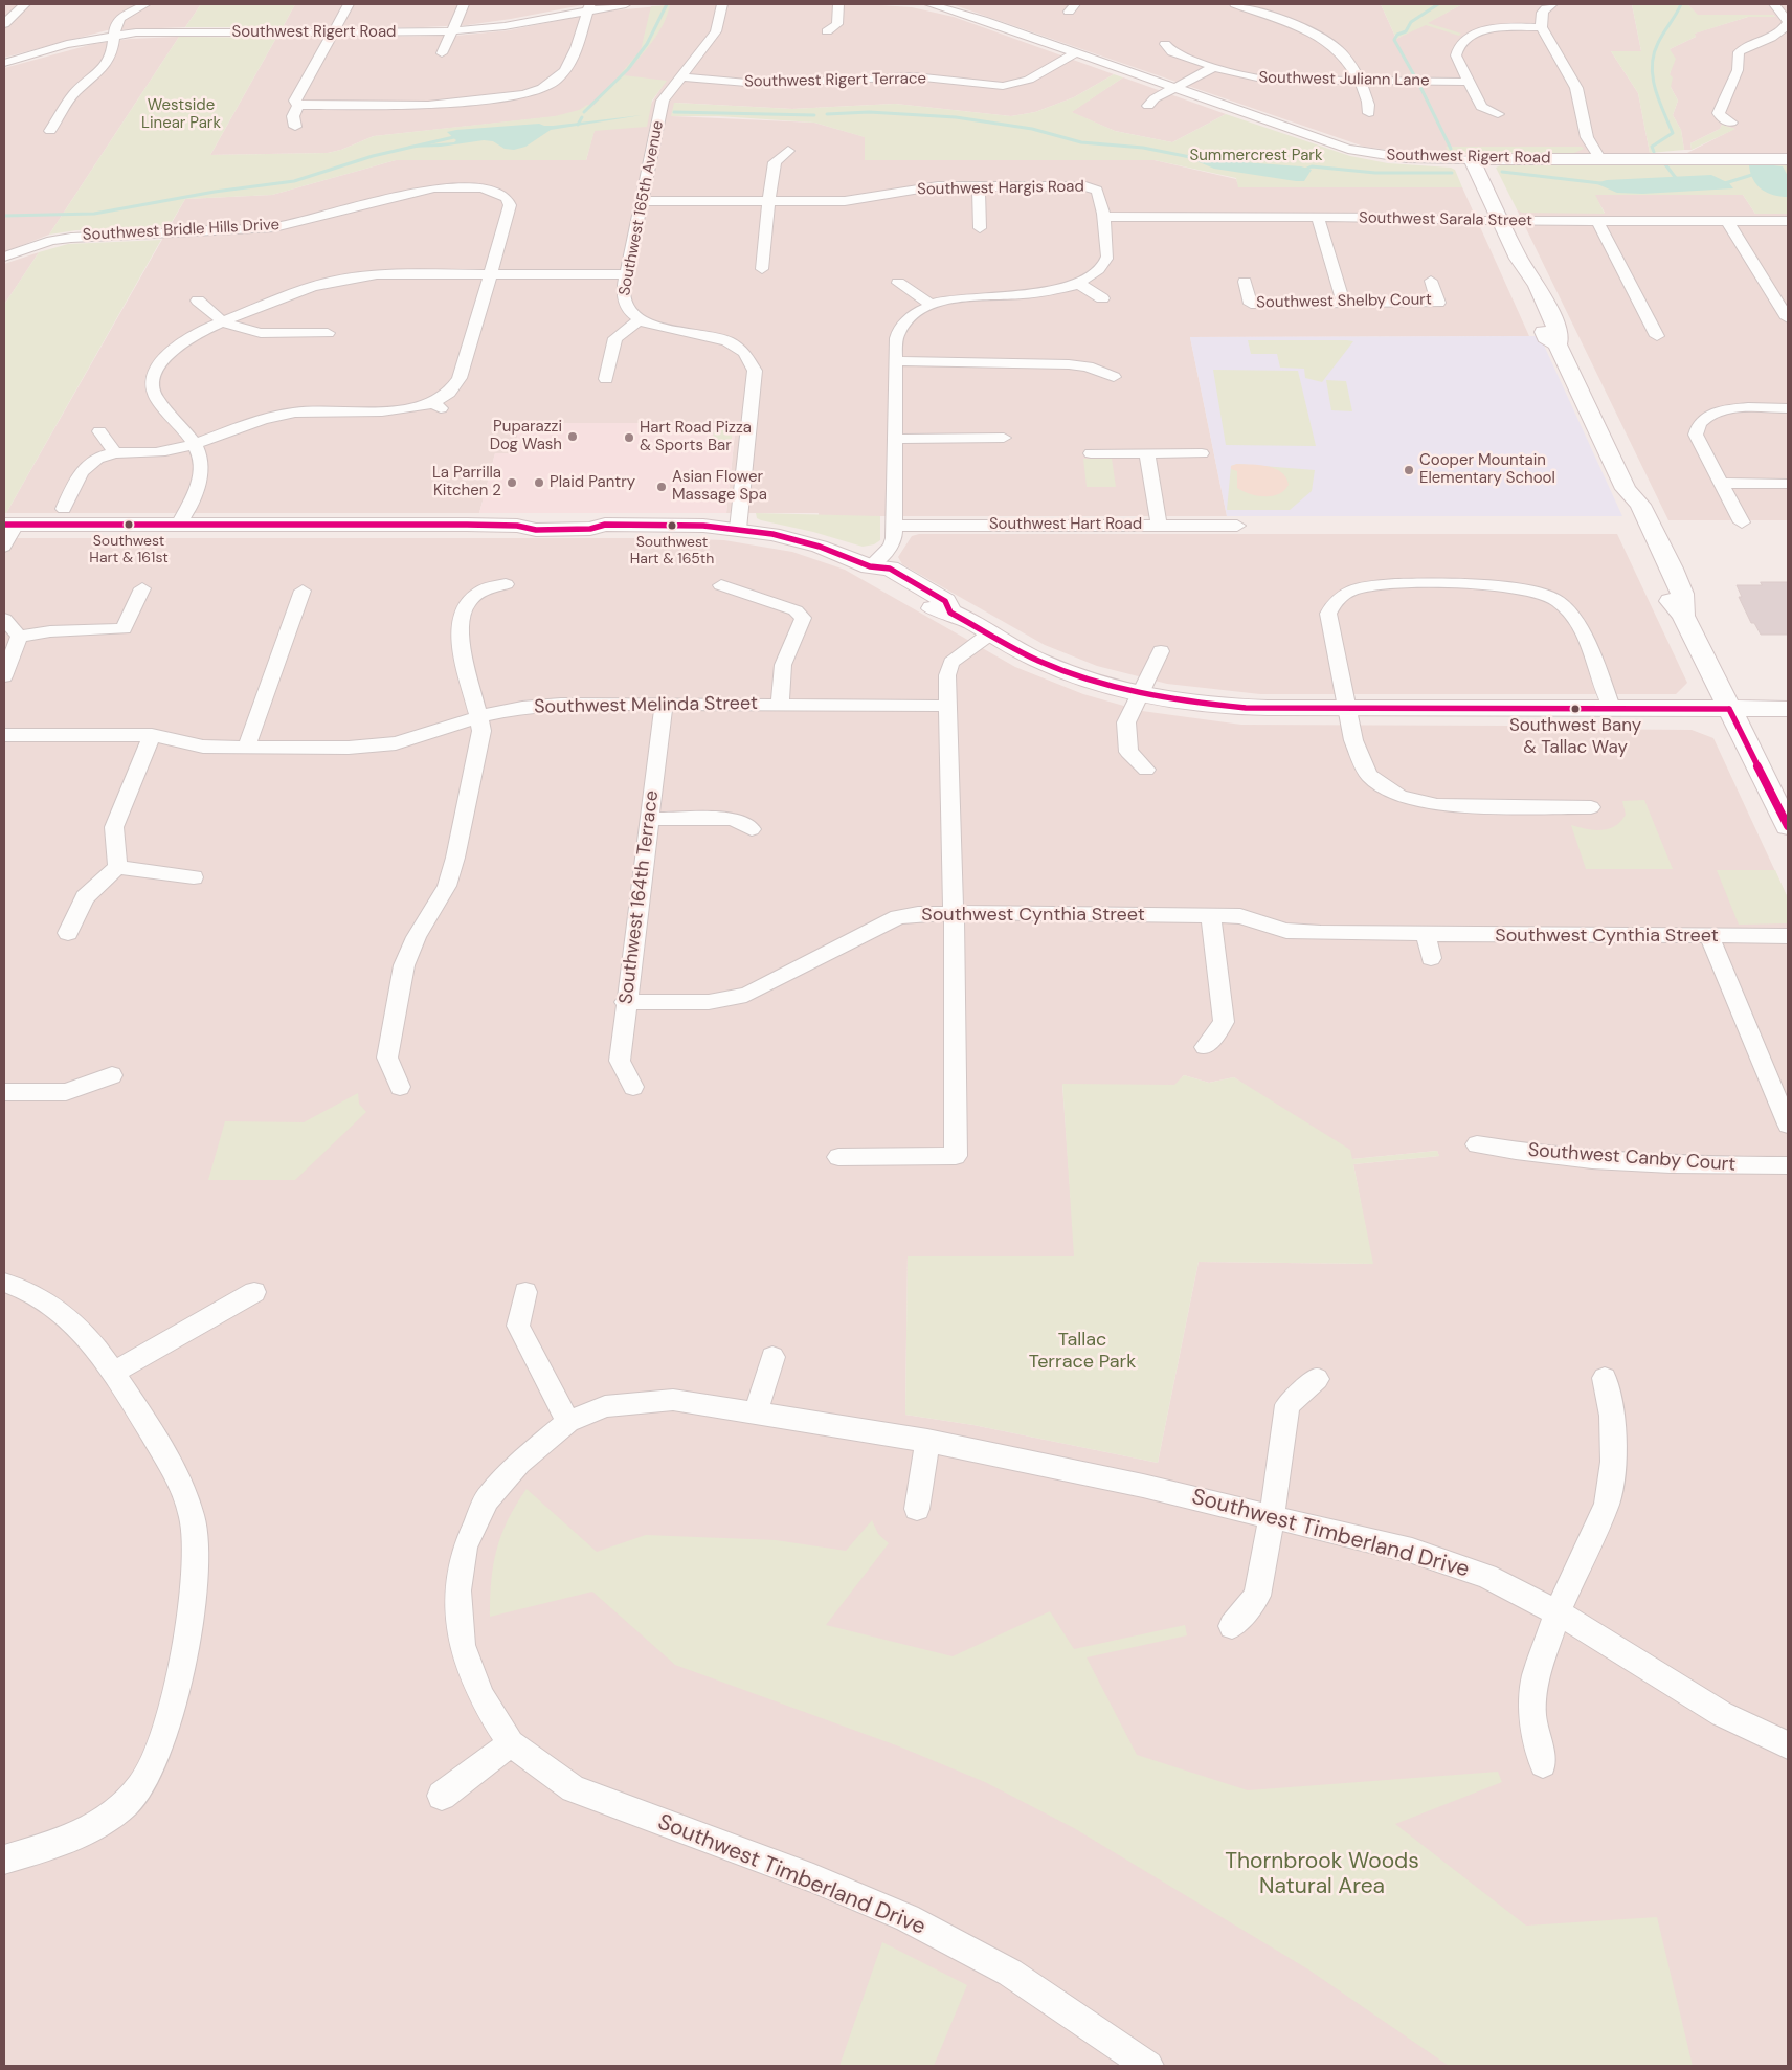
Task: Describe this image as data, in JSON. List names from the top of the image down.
{
  "streets": {
    "main road": ["Southwest Rigert Road"],
    "street": [
      "Southwest Juliann Lane",
      "Southwest Rigert Terrace",
      "Southwest Hargis Road",
      "Southwest 165th Avenue",
      "Southwest Sarala Street",
      "Southwest Bridle Hills Drive",
      "Southwest Shelby Court",
      "Southwest Hart Road",
      "Southwest Melinda Street",
      "Southwest 164th Terrace",
      "Southwest Cynthia Street",
      "Southwest Canby Court",
      "Southwest Timberland Drive"
    ]
  },
  "crossings": [
    ["Southwest Rigert Road", "Southwest Rigert Terrace"],
    ["Southwest Rigert Terrace", "Southwest 165th Avenue"],
    ["Southwest Hargis Road", "Southwest 165th Avenue"],
    ["Southwest Hargis Road", "Southwest Sarala Street"],
    ["Southwest Hargis Road", "Southwest Hart Road"],
    ["Southwest Melinda Street", "Southwest 164th Terrace"],
    ["Southwest 164th Terrace", "Southwest Cynthia Street"]
  ],
  "parks": [
    "Westside Linear Park",
    "Summercrest Park",
    "Tallac Terrace Park",
    "Thornbrook Woods Natural Area"
  ],
  "places": [
    "Puparazzi Dog Wash",
    "Hart Road Pizza & Sports Bar",
    "Cooper Mountain Elementary School",
    "La Parrilla Kitchen 2",
    "Plaid Pantry",
    "Asian Flower Massage Spa",
    "Southwest Hart & 161st",
    "Southwest Hart & 165th",
    "Southwest Bany & Tallac Way"
  ]
}
